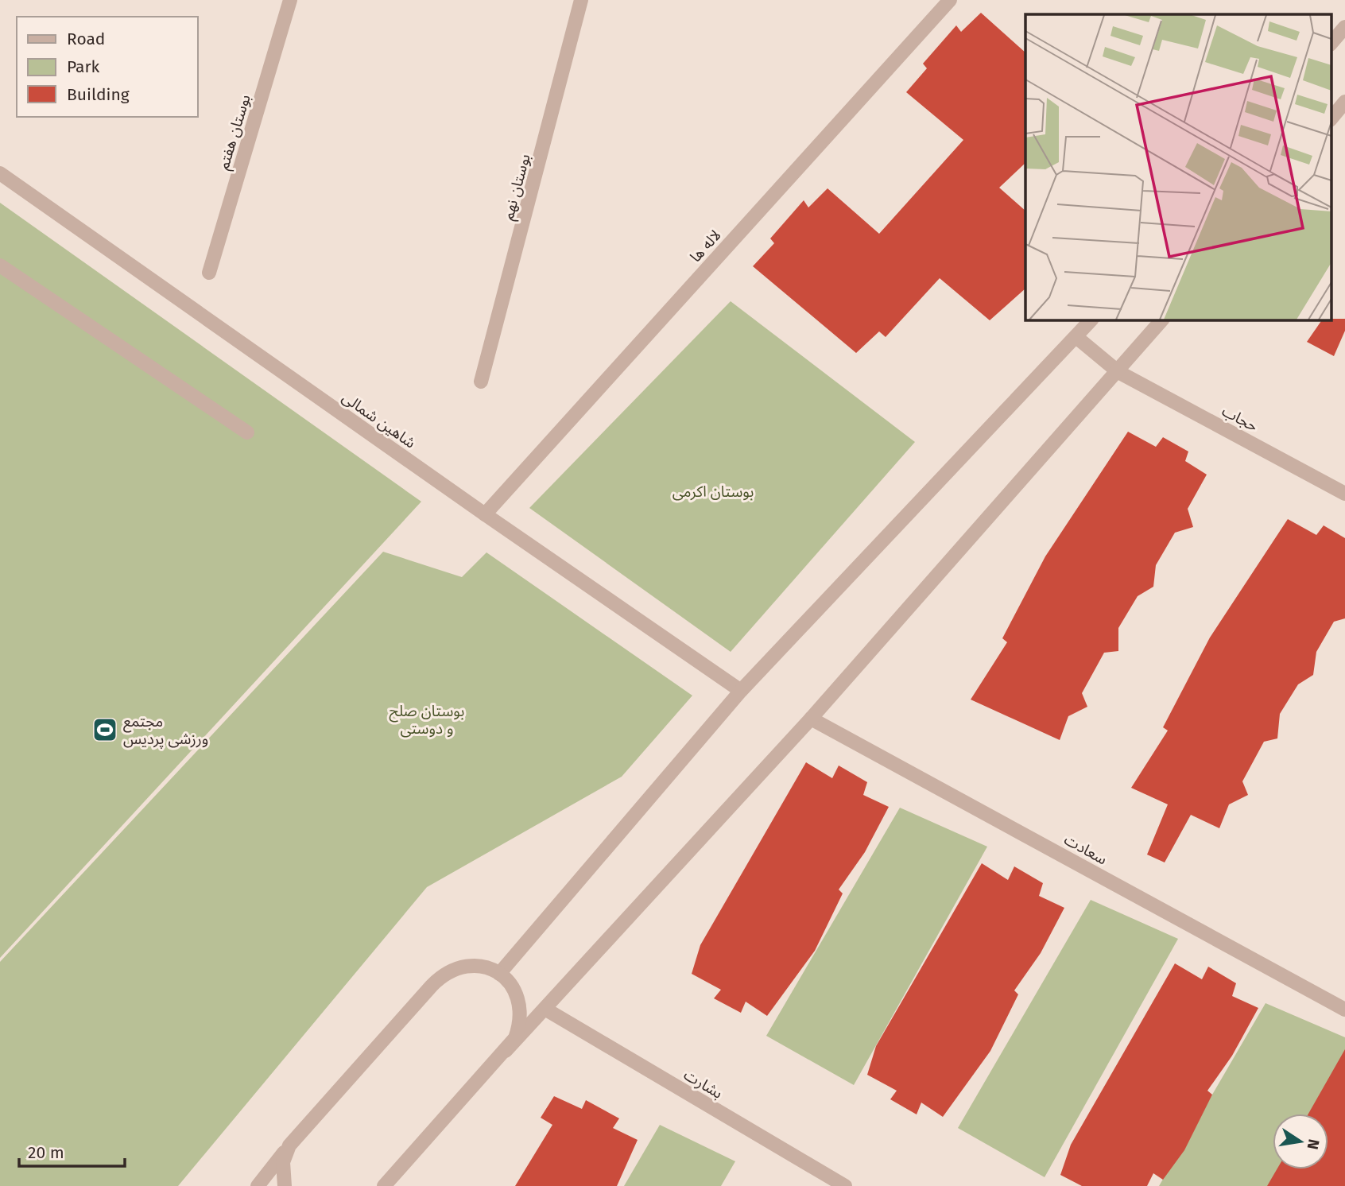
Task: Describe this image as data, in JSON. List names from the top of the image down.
{
  "streets": {
    "street": [
      "بوستان هفتم",
      "بوستان نهم",
      "لاله ها",
      "حجاب",
      "شاهین شمالی",
      "سعادت",
      "بشارت"
    ]
  },
  "crossings": [
    ["لاله ها", "شاهین شمالی"]
  ],
  "parks": ["بوستان اکرمی", "بوستان صلح و دوستی"],
  "places": {
    "sports": ["مجتمع ورزشی پردیس"]
  },
  "legend": ["Road", "Park", "Building"],
  "scale_bar": "20 m",
  "north": "right"
}
